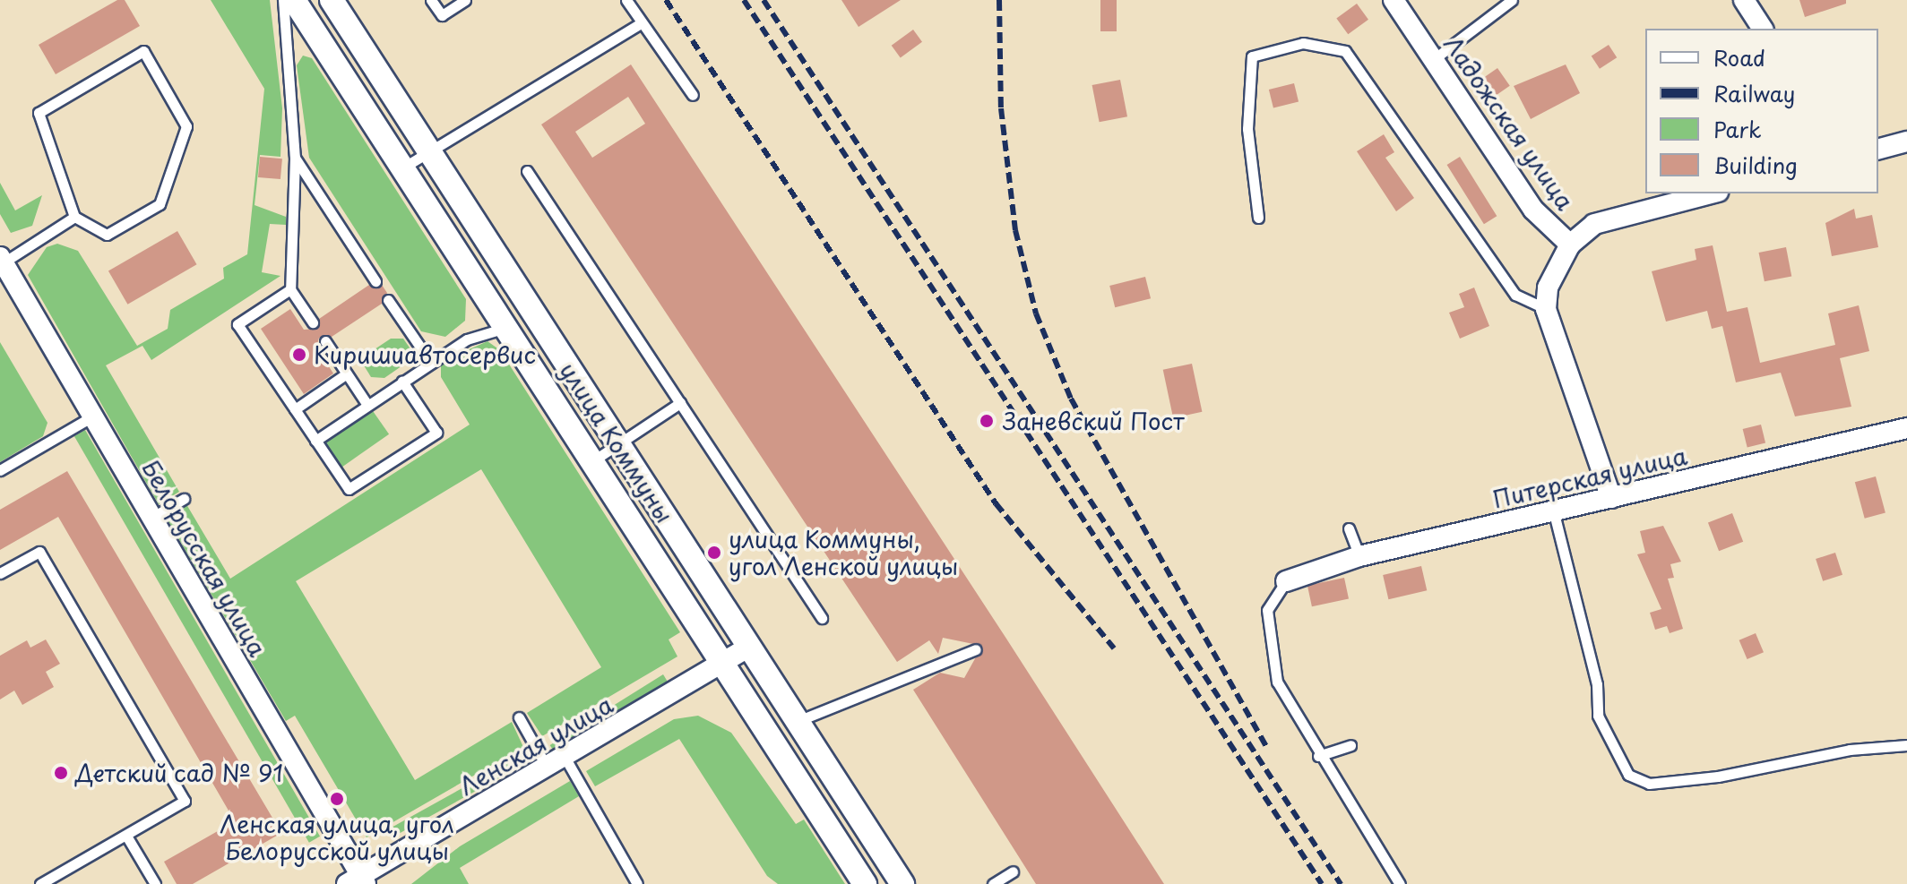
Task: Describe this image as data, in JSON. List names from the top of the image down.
{
  "streets": {
    "street": [
      "Ладожская улица",
      "улица Коммуны",
      "Питерская улица",
      "Белорусская улица",
      "Ленская улица"
    ]
  },
  "crossings": [
    ["улица Коммуны", "Ленская улица"],
    ["Белорусская улица", "Ленская улица"]
  ],
  "places": [
    "Киришиавтосервис",
    "Заневский Пост",
    "улица Коммуны, угол Ленской улицы",
    "Детский сад № 91",
    "Ленская улица, угол Белорусской улицы"
  ],
  "legend": [
    "Road",
    "Railway",
    "Park",
    "Building"
  ]
}
